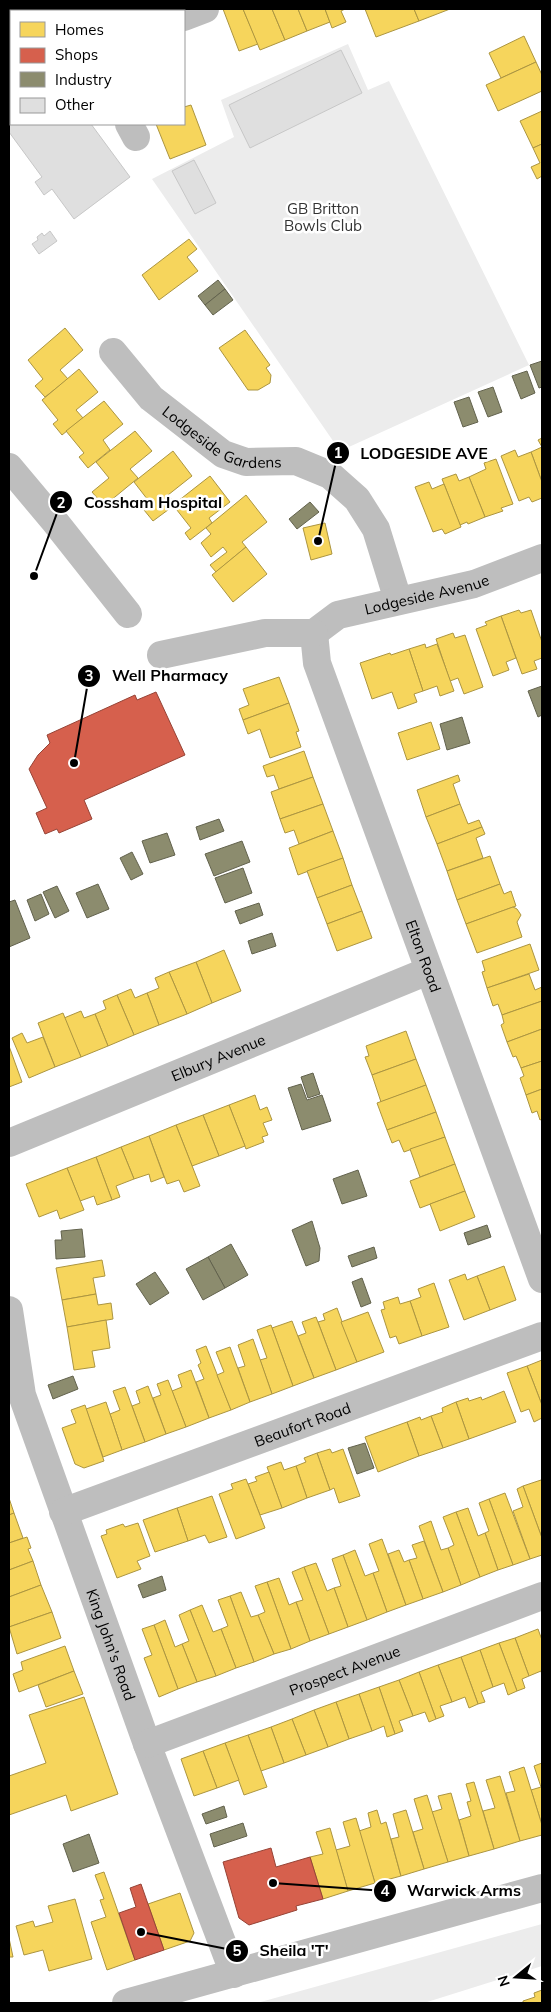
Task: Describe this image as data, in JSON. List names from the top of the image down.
{
  "streets": {
    "street": [
      "Lodgeside Gardens",
      "Lodgeside Avenue",
      "Elton Road",
      "Elbury Avenue",
      "Beaufort Road",
      "King John's Road",
      "Prospect Avenue"
    ]
  },
  "crossings": [
    ["Lodgeside Gardens", "Lodgeside Avenue"],
    ["Lodgeside Avenue", "Elton Road"],
    ["Elton Road", "Elbury Avenue"],
    ["Beaufort Road", "King John's Road"],
    ["King John's Road", "Prospect Avenue"]
  ],
  "parks": ["GB Britton Bowls Club"],
  "places": [
    "LODGESIDE AVE",
    "Cossham Hospital",
    "Well Pharmacy",
    "Warwick Arms",
    "Sheila 'T'"
  ],
  "legend": [
    "Homes",
    "Shops",
    "Industry",
    "Other"
  ],
  "north": "left"
}
